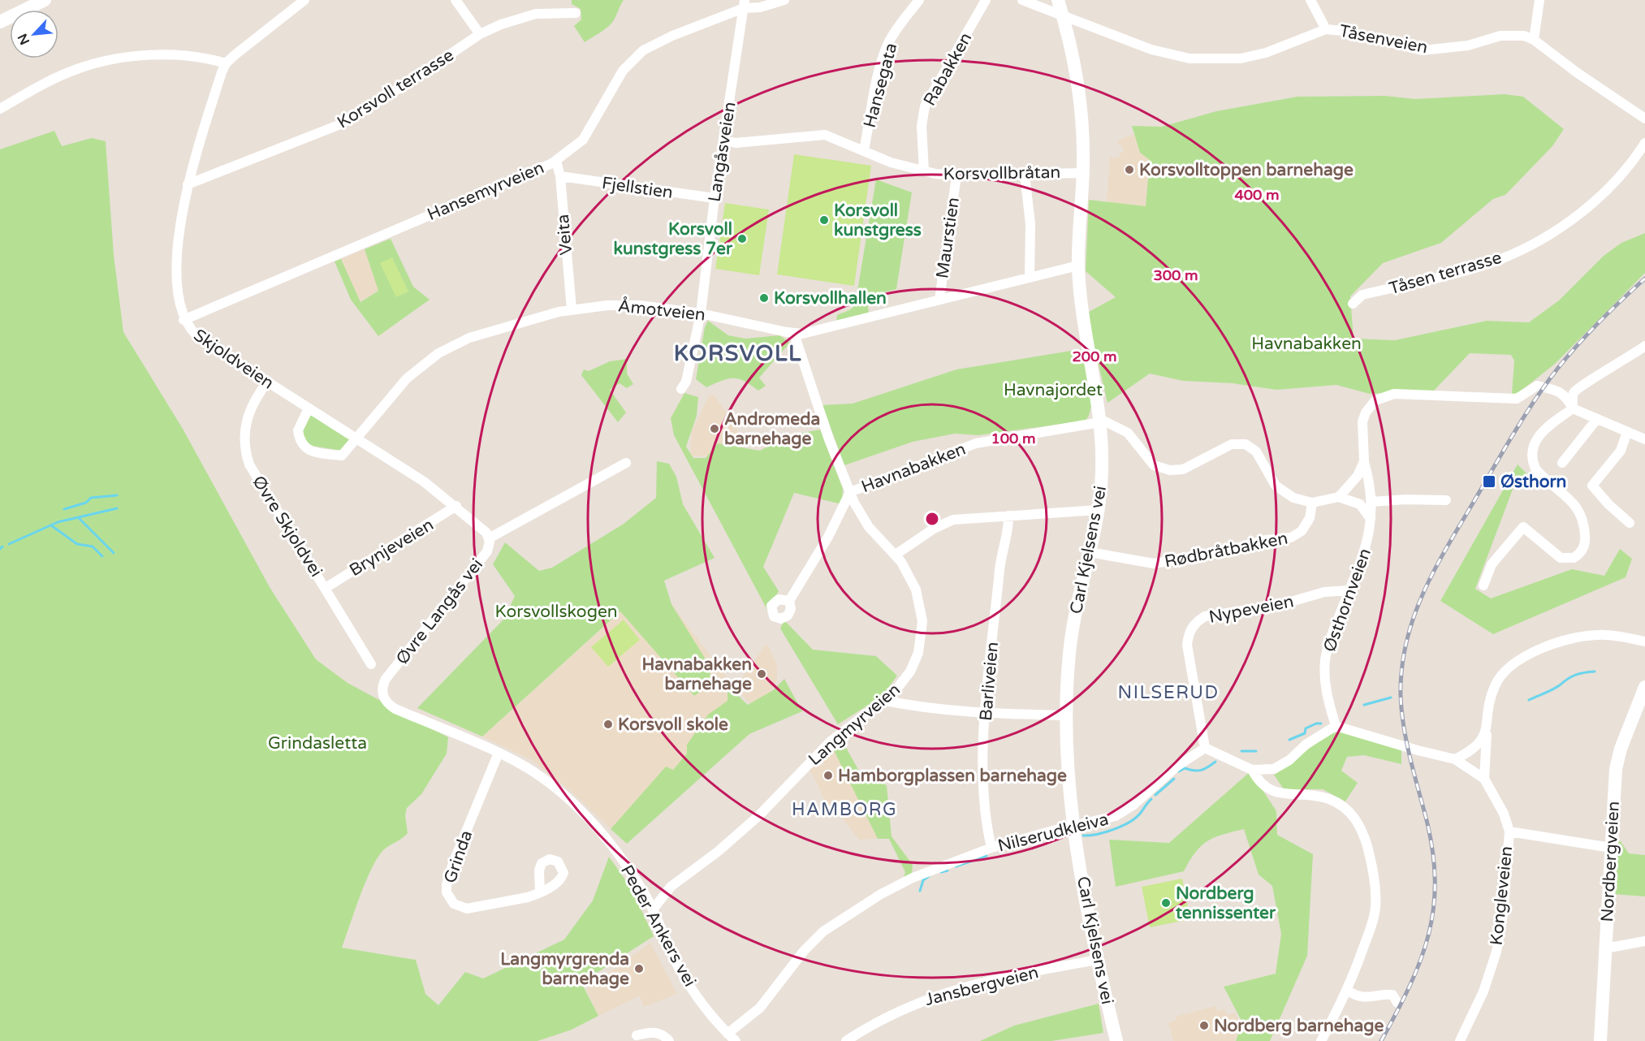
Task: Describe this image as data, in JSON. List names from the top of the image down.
{
  "streets": {
    "main road": ["Carl Kjelsens vei", "Nordbergveien"],
    "street": [
      "Tåsenveien",
      "Rabakken",
      "Hansegata",
      "Korsvoll terrasse",
      "Langåsveien",
      "Korsvollbråtan",
      "Fjellstien",
      "Hansemyrveien",
      "Veita",
      "Maurstien",
      "Tåsen terrasse",
      "Åmotveien",
      "Skjoldveien",
      "Havnabakken",
      "Øvre Skjoldvei",
      "Brynjeveien",
      "Rødbråtbakken",
      "Østhornveien",
      "Nypeveien",
      "Øvre Langås vei",
      "Barliveien",
      "Langmyrveien",
      "Nilserudkleiva",
      "Grinda",
      "Kongleveien",
      "Peder Ankers vei",
      "Jansbergveien"
    ]
  },
  "crossings": [
    ["Tåsenveien", "Carl Kjelsens vei"],
    ["Rabakken", "Korsvollbråtan"],
    ["Hansegata", "Korsvollbråtan"],
    ["Korsvoll terrasse", "Skjoldveien"],
    ["Langåsveien", "Korsvollbråtan"],
    ["Langåsveien", "Fjellstien"],
    ["Langåsveien", "Hansemyrveien"],
    ["Langåsveien", "Åmotveien"],
    ["Korsvollbråtan", "Maurstien"],
    ["Korsvollbråtan", "Carl Kjelsens vei"],
    ["Fjellstien", "Veita"],
    ["Hansemyrveien", "Veita"],
    ["Hansemyrveien", "Skjoldveien"],
    ["Veita", "Åmotveien"],
    ["Maurstien", "Åmotveien"],
    ["Åmotveien", "Skjoldveien"],
    ["Åmotveien", "Carl Kjelsens vei"],
    ["Åmotveien", "Langmyrveien"],
    ["Skjoldveien", "Øvre Skjoldvei"],
    ["Skjoldveien", "Brynjeveien"],
    ["Skjoldveien", "Øvre Langås vei"],
    ["Havnabakken", "Carl Kjelsens vei"],
    ["Havnabakken", "Rødbråtbakken"],
    ["Havnabakken", "Langmyrveien"],
    ["Øvre Skjoldvei", "Brynjeveien"],
    ["Carl Kjelsens vei", "Rødbråtbakken"],
    ["Carl Kjelsens vei", "Nilserudkleiva"],
    ["Carl Kjelsens vei", "Jansbergveien"],
    ["Østhornveien", "Nypeveien"],
    ["Nypeveien", "Nilserudkleiva"],
    ["Øvre Langås vei", "Peder Ankers vei"],
    ["Barliveien", "Nilserudkleiva"],
    ["Langmyrveien", "Peder Ankers vei"],
    ["Nilserudkleiva", "Peder Ankers vei"],
    ["Grinda", "Peder Ankers vei"]
  ],
  "districts": ["KORSVOLL", "NILSERUD", "HAMBORG"],
  "parks": [
    "Havnabakken",
    "Havnajordet",
    "Korsvollskogen",
    "Grindasletta"
  ],
  "places": {
    "other": [
      "Korsvolltoppen barnehage",
      "Korsvoll kunstgress",
      "Korsvoll kunstgress 7er",
      "Korsvollhallen",
      "Andromeda barnehage",
      "Havnabakken barnehage",
      "Korsvoll skole",
      "Hamborgplassen barnehage",
      "Nordberg tennissenter",
      "Langmyrgrenda barnehage",
      "Nordberg barnehage"
    ],
    "transit": ["Østhorn"]
  },
  "north": "bottom left",
  "rings": [
    "400 m",
    "300 m",
    "200 m",
    "100 m"
  ]
}
